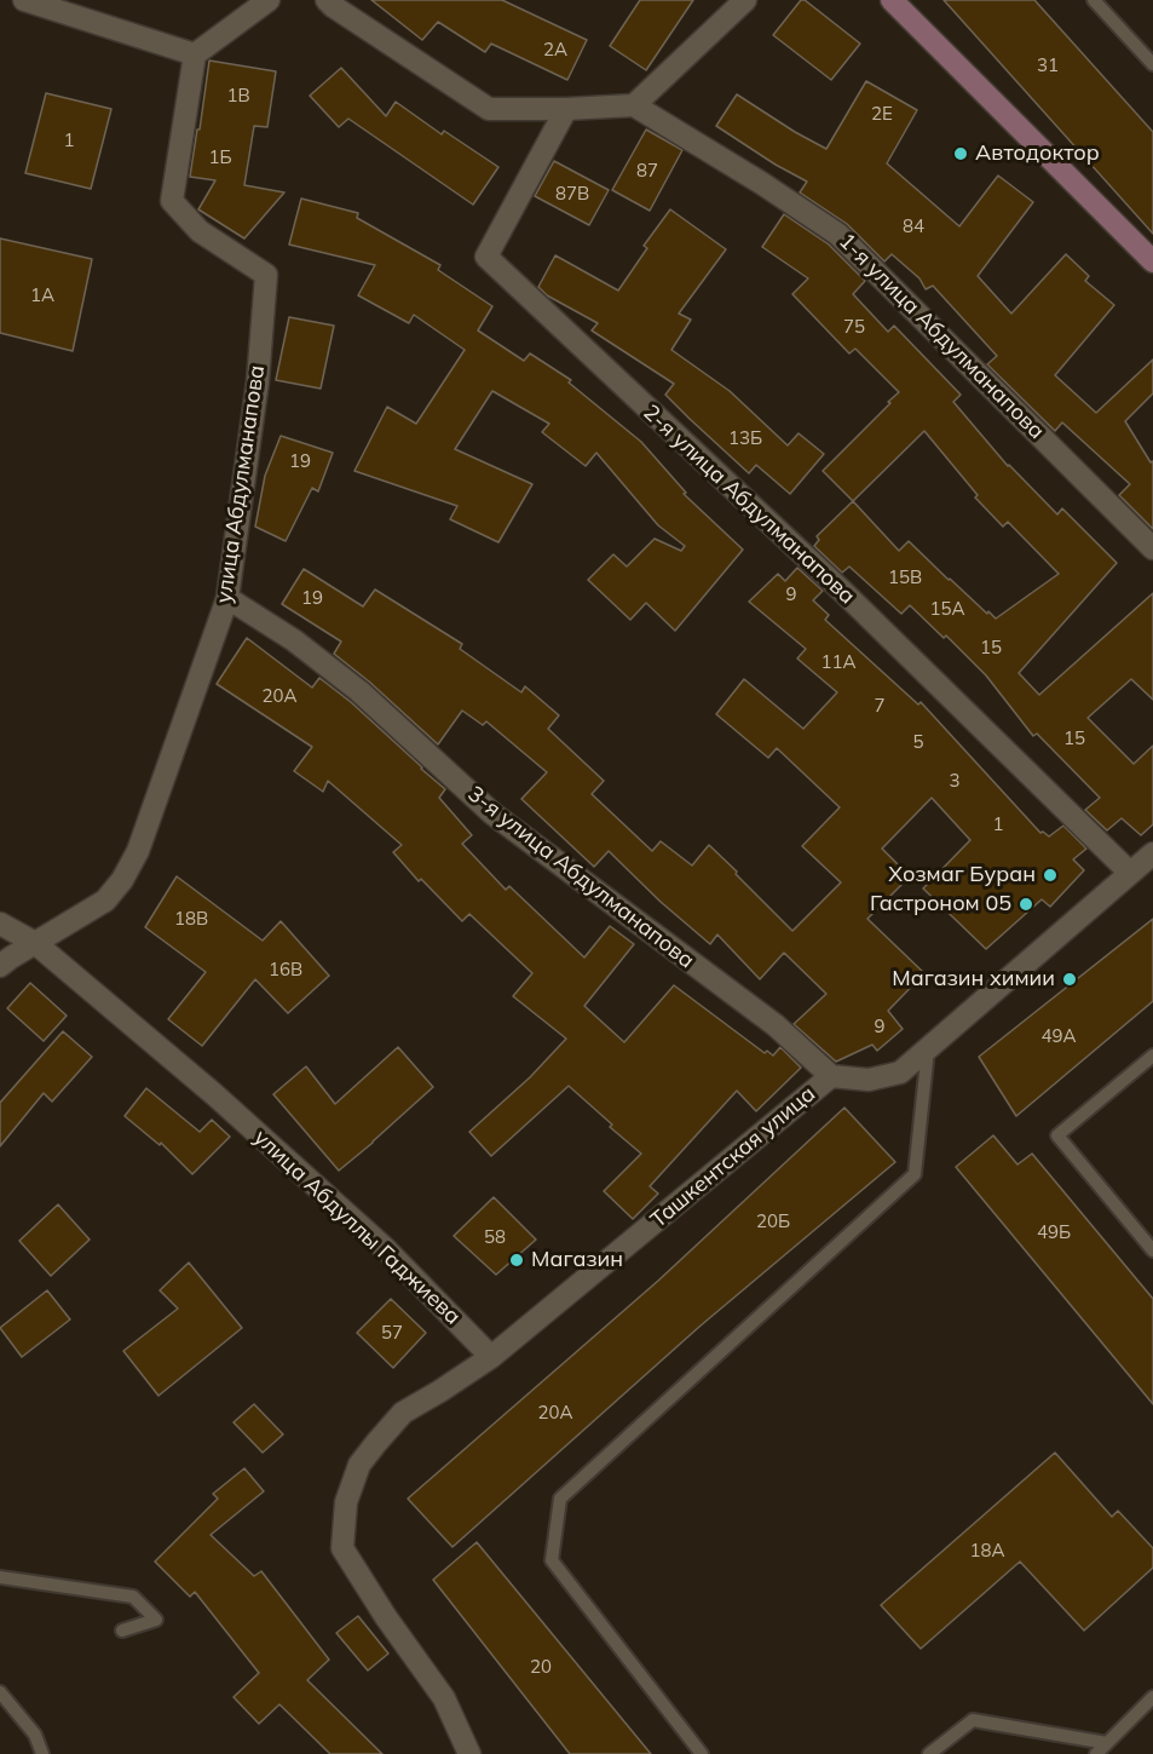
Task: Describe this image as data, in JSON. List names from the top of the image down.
{
  "streets": {
    "street": [
      "1-я улица Абдулманапова",
      "улица Абдулманапова",
      "2-я улица Абдулманапова",
      "3-я улица Абдулманапова",
      "Ташкентская улица",
      "улица Абдуллы Гаджиева"
    ]
  },
  "crossings": [
    ["улица Абдулманапова", "3-я улица Абдулманапова"],
    ["улица Абдулманапова", "улица Абдуллы Гаджиева"],
    ["2-я улица Абдулманапова", "Ташкентская улица"],
    ["3-я улица Абдулманапова", "Ташкентская улица"],
    ["Ташкентская улица", "улица Абдуллы Гаджиева"]
  ],
  "places": [
    "Автодоктор",
    "Хозмаг Буран",
    "Гастроном 05",
    "Магазин химии",
    "Магазин"
  ],
  "house_numbers": [
    "2А",
    "31",
    "1В",
    "2Е",
    "1",
    "1Б",
    "87",
    "87В",
    "84",
    "1А",
    "75",
    "13Б",
    "19",
    "15В",
    "9",
    "19",
    "15А",
    "15",
    "11А",
    "20А",
    "7",
    "15",
    "5",
    "3",
    "1",
    "18В",
    "16В",
    "9",
    "49А",
    "20Б",
    "49Б",
    "58",
    "57",
    "20А",
    "18А",
    "20"
  ]
}
